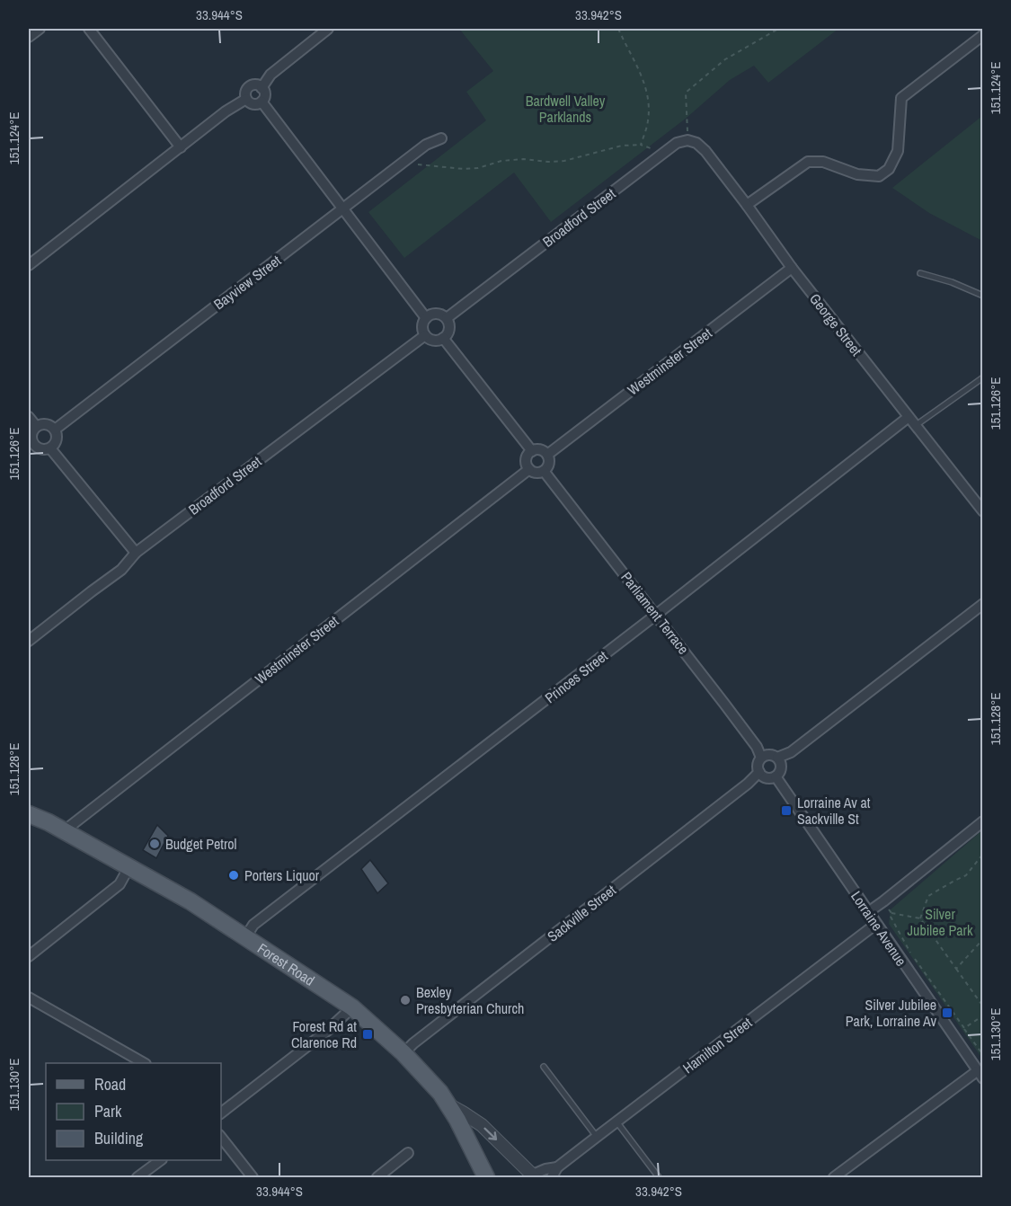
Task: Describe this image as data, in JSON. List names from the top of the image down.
{
  "streets": {
    "main road": ["Forest Road"],
    "street": [
      "Broadford Street",
      "Bayview Street",
      "George Street",
      "Westminster Street",
      "Parliament Terrace",
      "Princes Street",
      "Sackville Street",
      "Lorraine Avenue",
      "Hamilton Street"
    ]
  },
  "crossings": [
    ["Broadford Street", "George Street"],
    ["George Street", "Westminster Street"],
    ["George Street", "Princes Street"],
    ["Westminster Street", "Parliament Terrace"],
    ["Westminster Street", "Forest Road"],
    ["Parliament Terrace", "Princes Street"],
    ["Parliament Terrace", "Sackville Street"],
    ["Parliament Terrace", "Lorraine Avenue"],
    ["Princes Street", "Forest Road"],
    ["Sackville Street", "Lorraine Avenue"],
    ["Sackville Street", "Forest Road"],
    ["Lorraine Avenue", "Hamilton Street"]
  ],
  "parks": ["Bardwell Valley Parklands", "Silver Jubilee Park"],
  "places": {
    "transit": ["Lorraine Av at Sackville St", "Silver Jubilee Park, Lorraine Av", "Forest Rd at Clarence Rd"],
    "other": ["Budget Petrol", "Porters Liquor", "Bexley Presbyterian Church"]
  },
  "legend": ["Road", "Park", "Building"],
  "coordinates": [
    "33.944°S",
    "33.942°S",
    "151.124°E",
    "151.126°E",
    "151.128°E",
    "151.130°E"
  ]
}
